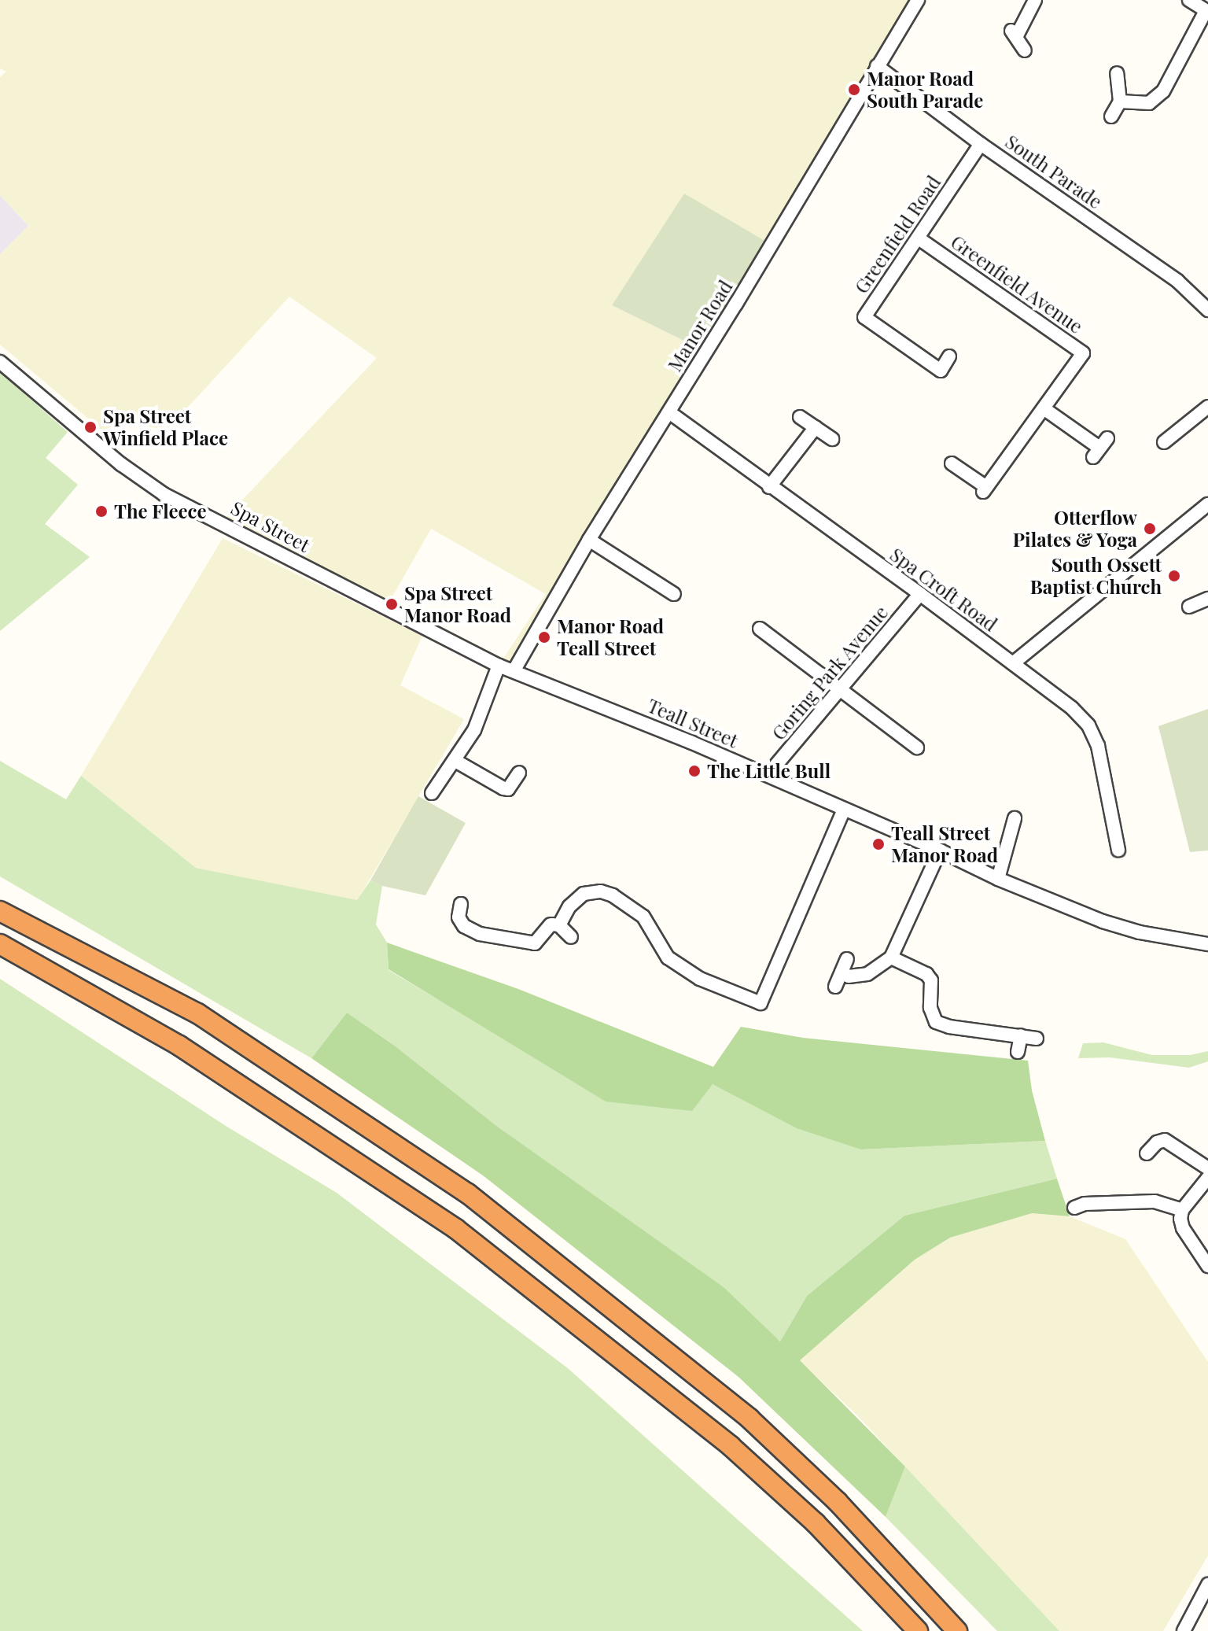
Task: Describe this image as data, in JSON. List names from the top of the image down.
{
  "streets": {
    "street": [
      "South Parade",
      "Greenfield Road",
      "Greenfield Avenue",
      "Manor Road",
      "Spa Street",
      "Spa Croft Road",
      "Goring Park Avenue",
      "Teall Street"
    ]
  },
  "crossings": [
    ["South Parade", "Greenfield Road"],
    ["South Parade", "Manor Road"],
    ["Greenfield Road", "Greenfield Avenue"],
    ["Manor Road", "Spa Street"],
    ["Manor Road", "Spa Croft Road"],
    ["Manor Road", "Teall Street"],
    ["Spa Street", "Teall Street"],
    ["Spa Croft Road", "Goring Park Avenue"],
    ["Goring Park Avenue", "Teall Street"]
  ],
  "places": [
    "Manor Road South Parade",
    "Spa Street Winfield Place",
    "The Fleece",
    "Otterflow Pilates & Yoga",
    "South Ossett Baptist Church",
    "Spa Street Manor Road",
    "Manor Road Teall Street",
    "The Little Bull",
    "Teall Street Manor Road"
  ]
}
